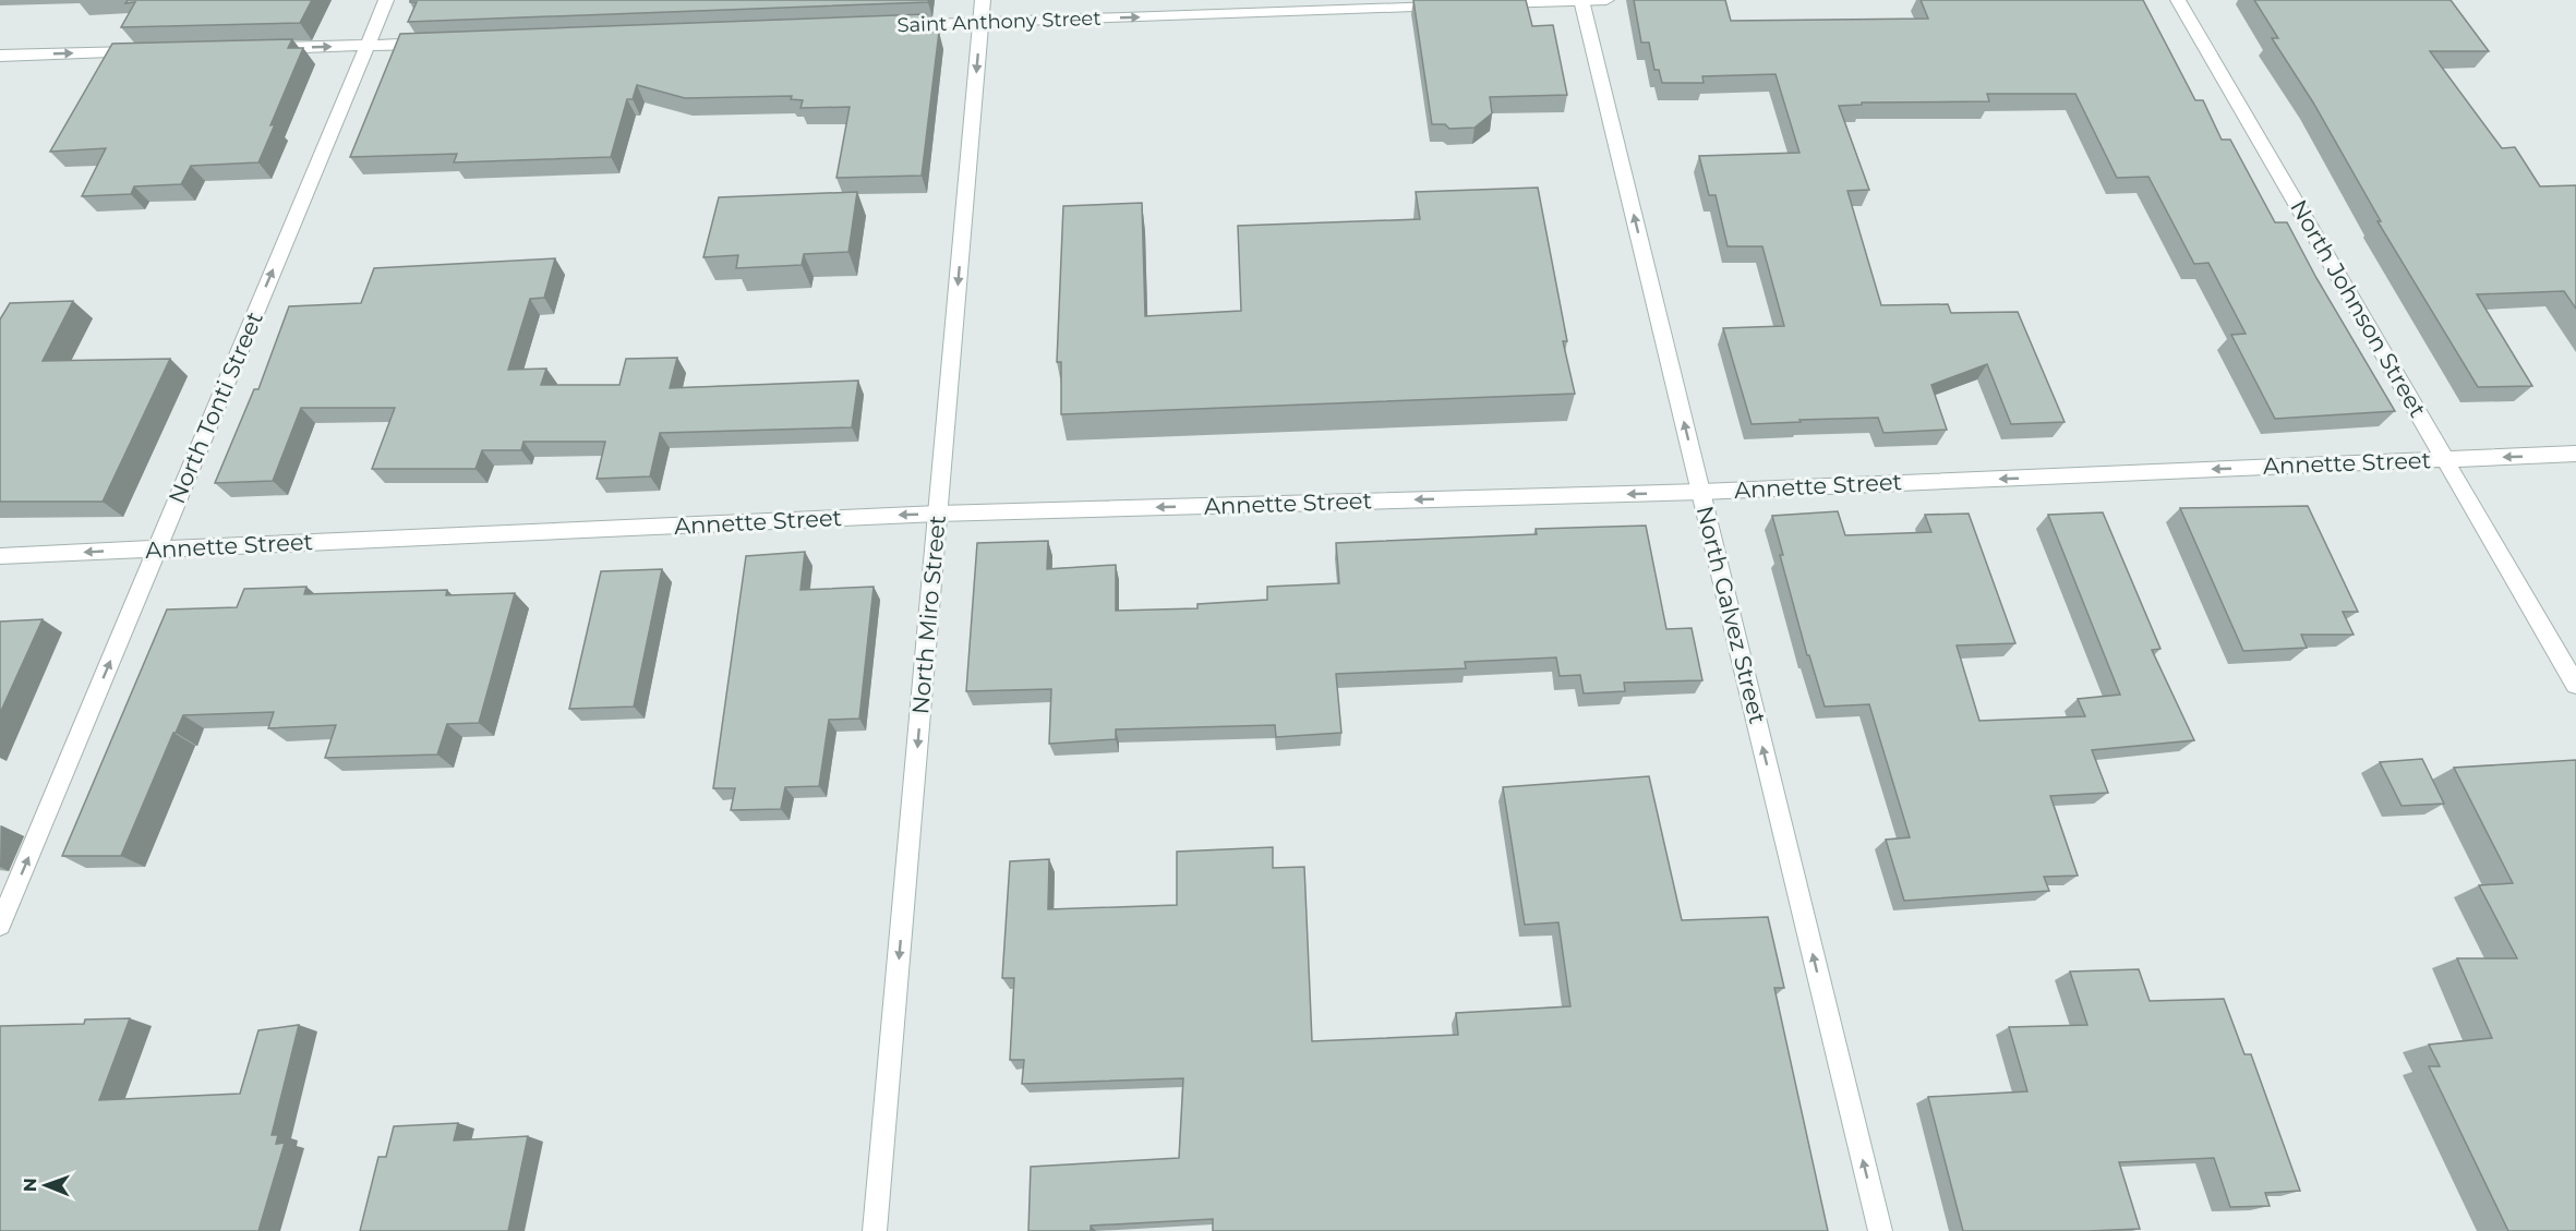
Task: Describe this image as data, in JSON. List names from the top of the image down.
{
  "streets": {
    "street": [
      "Saint Anthony Street",
      "North Johnson Street",
      "North Tonti Street",
      "Annette Street",
      "North Miro Street",
      "North Galvez Street"
    ]
  },
  "crossings": [
    ["Saint Anthony Street", "North Miro Street"],
    ["North Johnson Street", "Annette Street"],
    ["North Tonti Street", "Annette Street"],
    ["Annette Street", "North Miro Street"],
    ["Annette Street", "North Galvez Street"]
  ],
  "one_way": [
    "Saint Anthony Street",
    "North Tonti Street",
    "Annette Street",
    "North Miro Street",
    "North Galvez Street"
  ],
  "north": "left"
}
